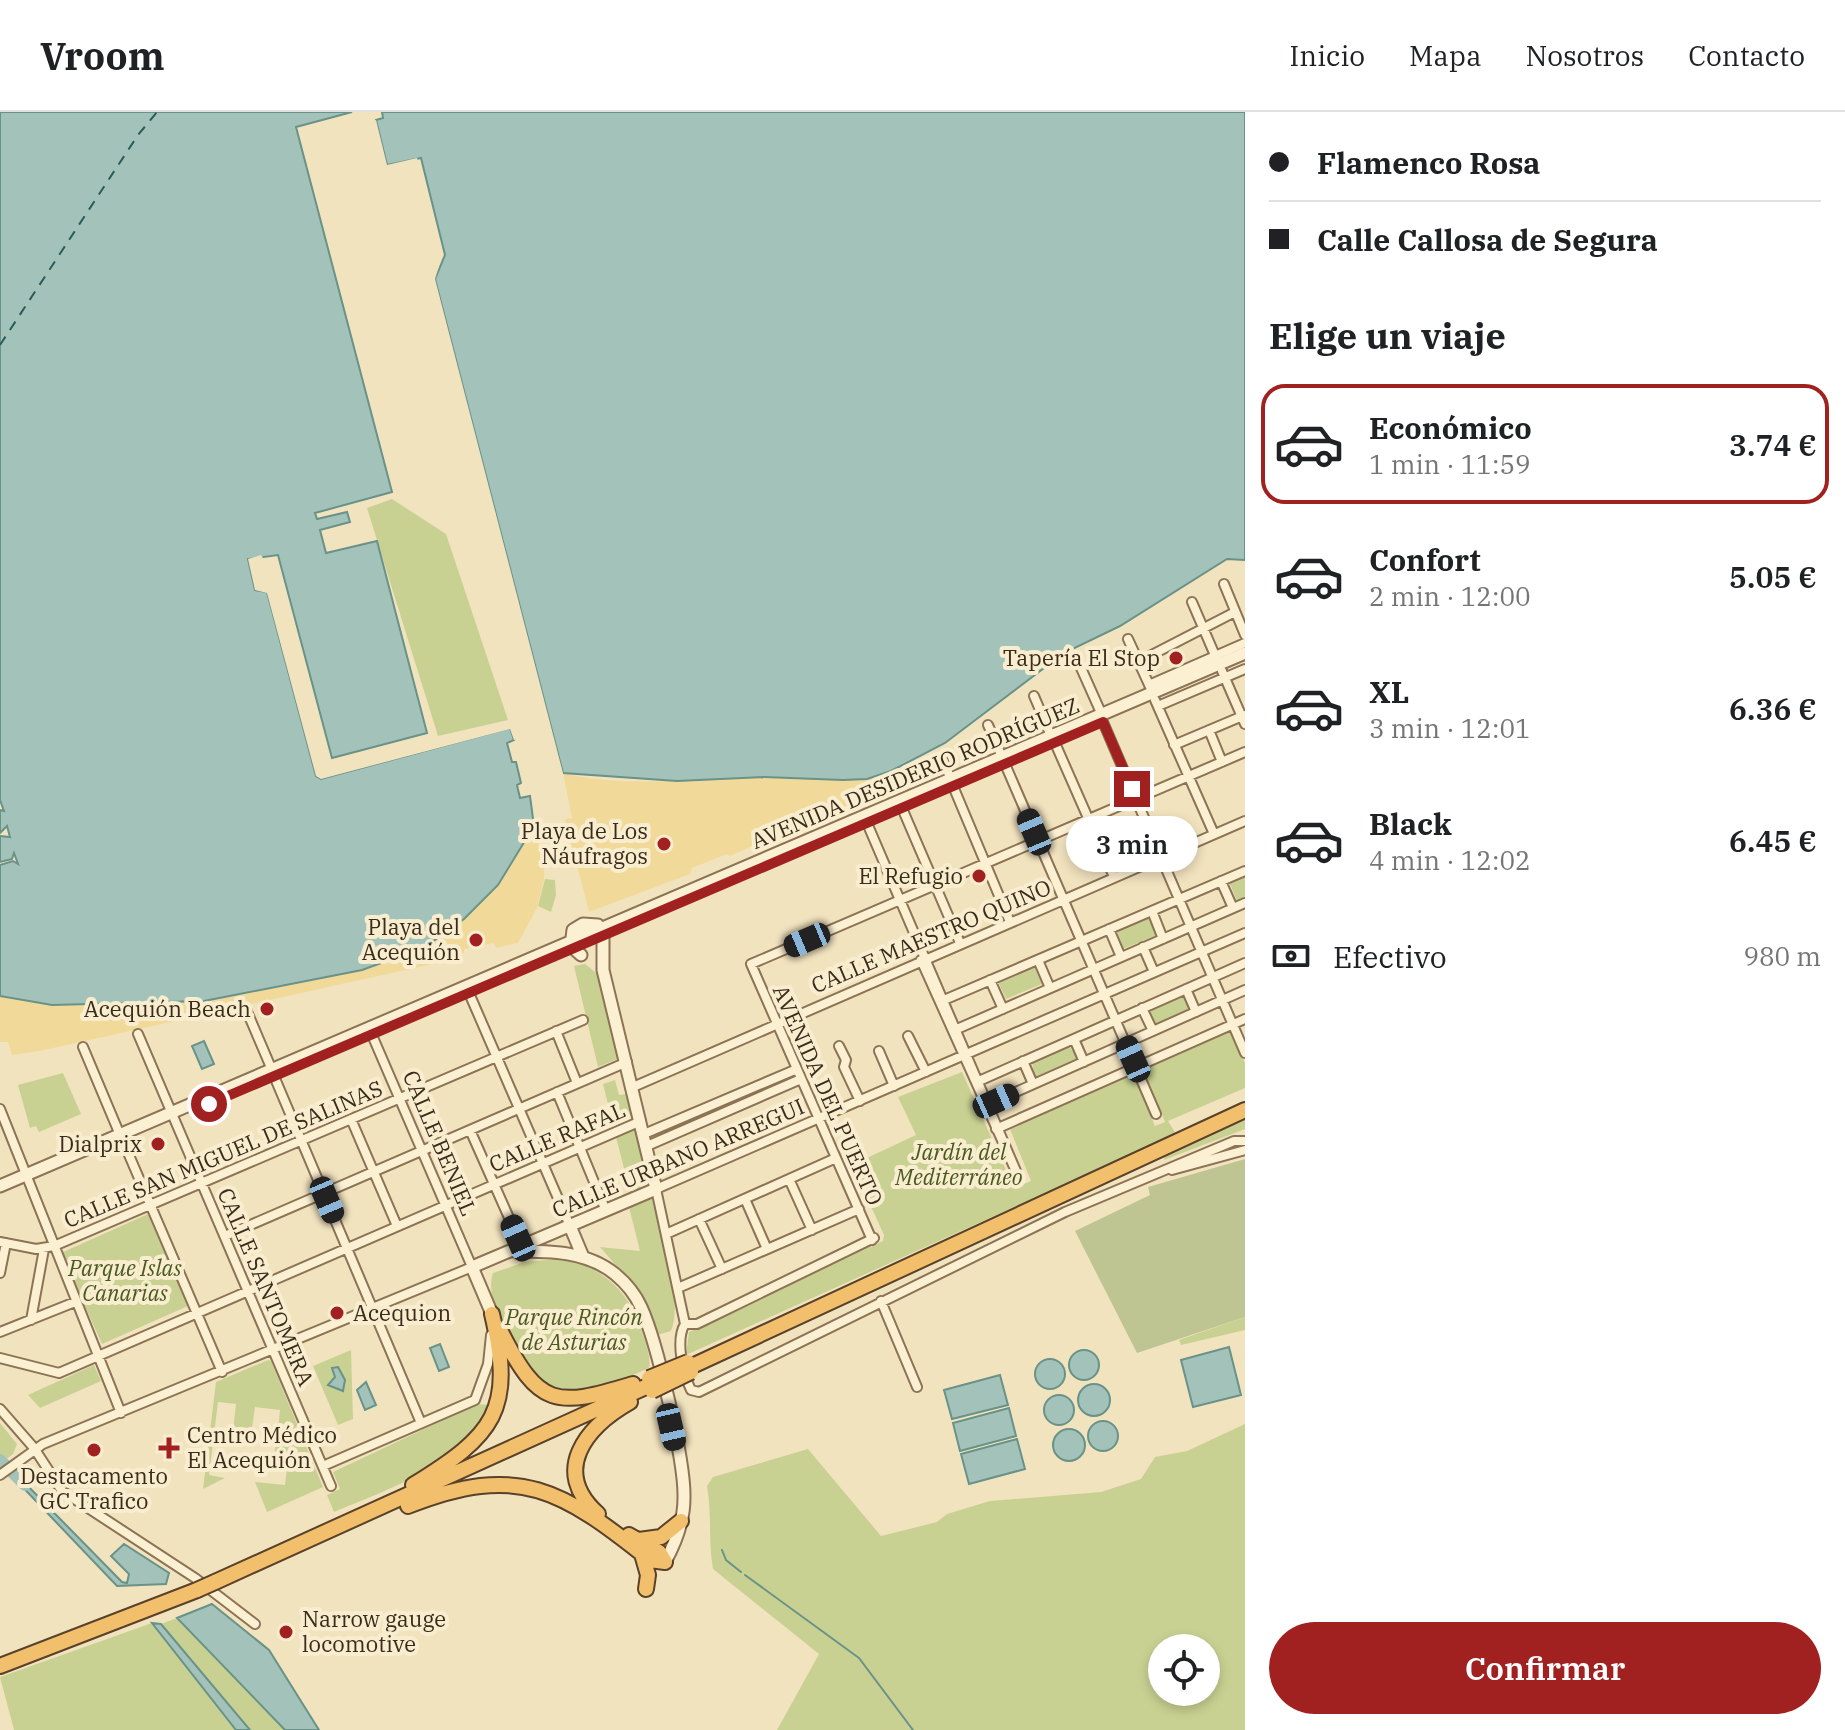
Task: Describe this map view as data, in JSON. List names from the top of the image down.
{
  "streets": {
    "street": [
      "AVENIDA DESIDERIO RODRÍGUEZ",
      "CALLE MAESTRO QUINO",
      "AVENIDA DEL PUERTO",
      "CALLE RAFAL",
      "CALLE BENIEL",
      "CALLE SAN MIGUEL DE SALINAS",
      "CALLE URBANO ARREGUI",
      "CALLE SANTOMERA"
    ]
  },
  "crossings": [
    ["CALLE MAESTRO QUINO", "AVENIDA DEL PUERTO"],
    ["AVENIDA DEL PUERTO", "CALLE URBANO ARREGUI"],
    ["CALLE RAFAL", "CALLE BENIEL"],
    ["CALLE RAFAL", "CALLE SANTOMERA"],
    ["CALLE BENIEL", "CALLE SAN MIGUEL DE SALINAS"],
    ["CALLE BENIEL", "CALLE URBANO ARREGUI"],
    ["CALLE SAN MIGUEL DE SALINAS", "CALLE SANTOMERA"],
    ["CALLE URBANO ARREGUI", "CALLE SANTOMERA"]
  ],
  "parks": ["Jardín del Mediterráneo", "Parque Islas Canarias", "Parque Rincón de Asturias"],
  "places": {
    "other": [
      "Tapería El Stop",
      "Playa de Los Náufragos",
      "El Refugio",
      "Playa del Acequión",
      "Acequión Beach",
      "Dialprix",
      "Acequion",
      "Destacamento GC Trafico",
      "Narrow gauge locomotive"
    ],
    "health": ["Centro Médico El Acequión"]
  },
  "page": {
    "header": "Vroom",
    "nav": [
      "Inicio",
      "Mapa",
      "Nosotros",
      "Contacto"
    ],
    "banner": ["Flamenco Rosa", "Calle Callosa de Segura"],
    "heading": "Elige un viaje",
    "list": [
      {
        "name": "Económico",
        "note": "1 min · 11:59",
        "value": "3.74 €"
      },
      {
        "name": "Confort",
        "note": "2 min · 12:00",
        "value": "5.05 €"
      },
      {
        "name": "XL",
        "note": "3 min · 12:01",
        "value": "6.36 €"
      },
      {
        "name": "Black",
        "note": "4 min · 12:02",
        "value": "6.45 €"
      }
    ],
    "bubble": "3 min",
    "pay": ["Efectivo", "980 m"],
    "buttons": "Confirmar"
  }
}
